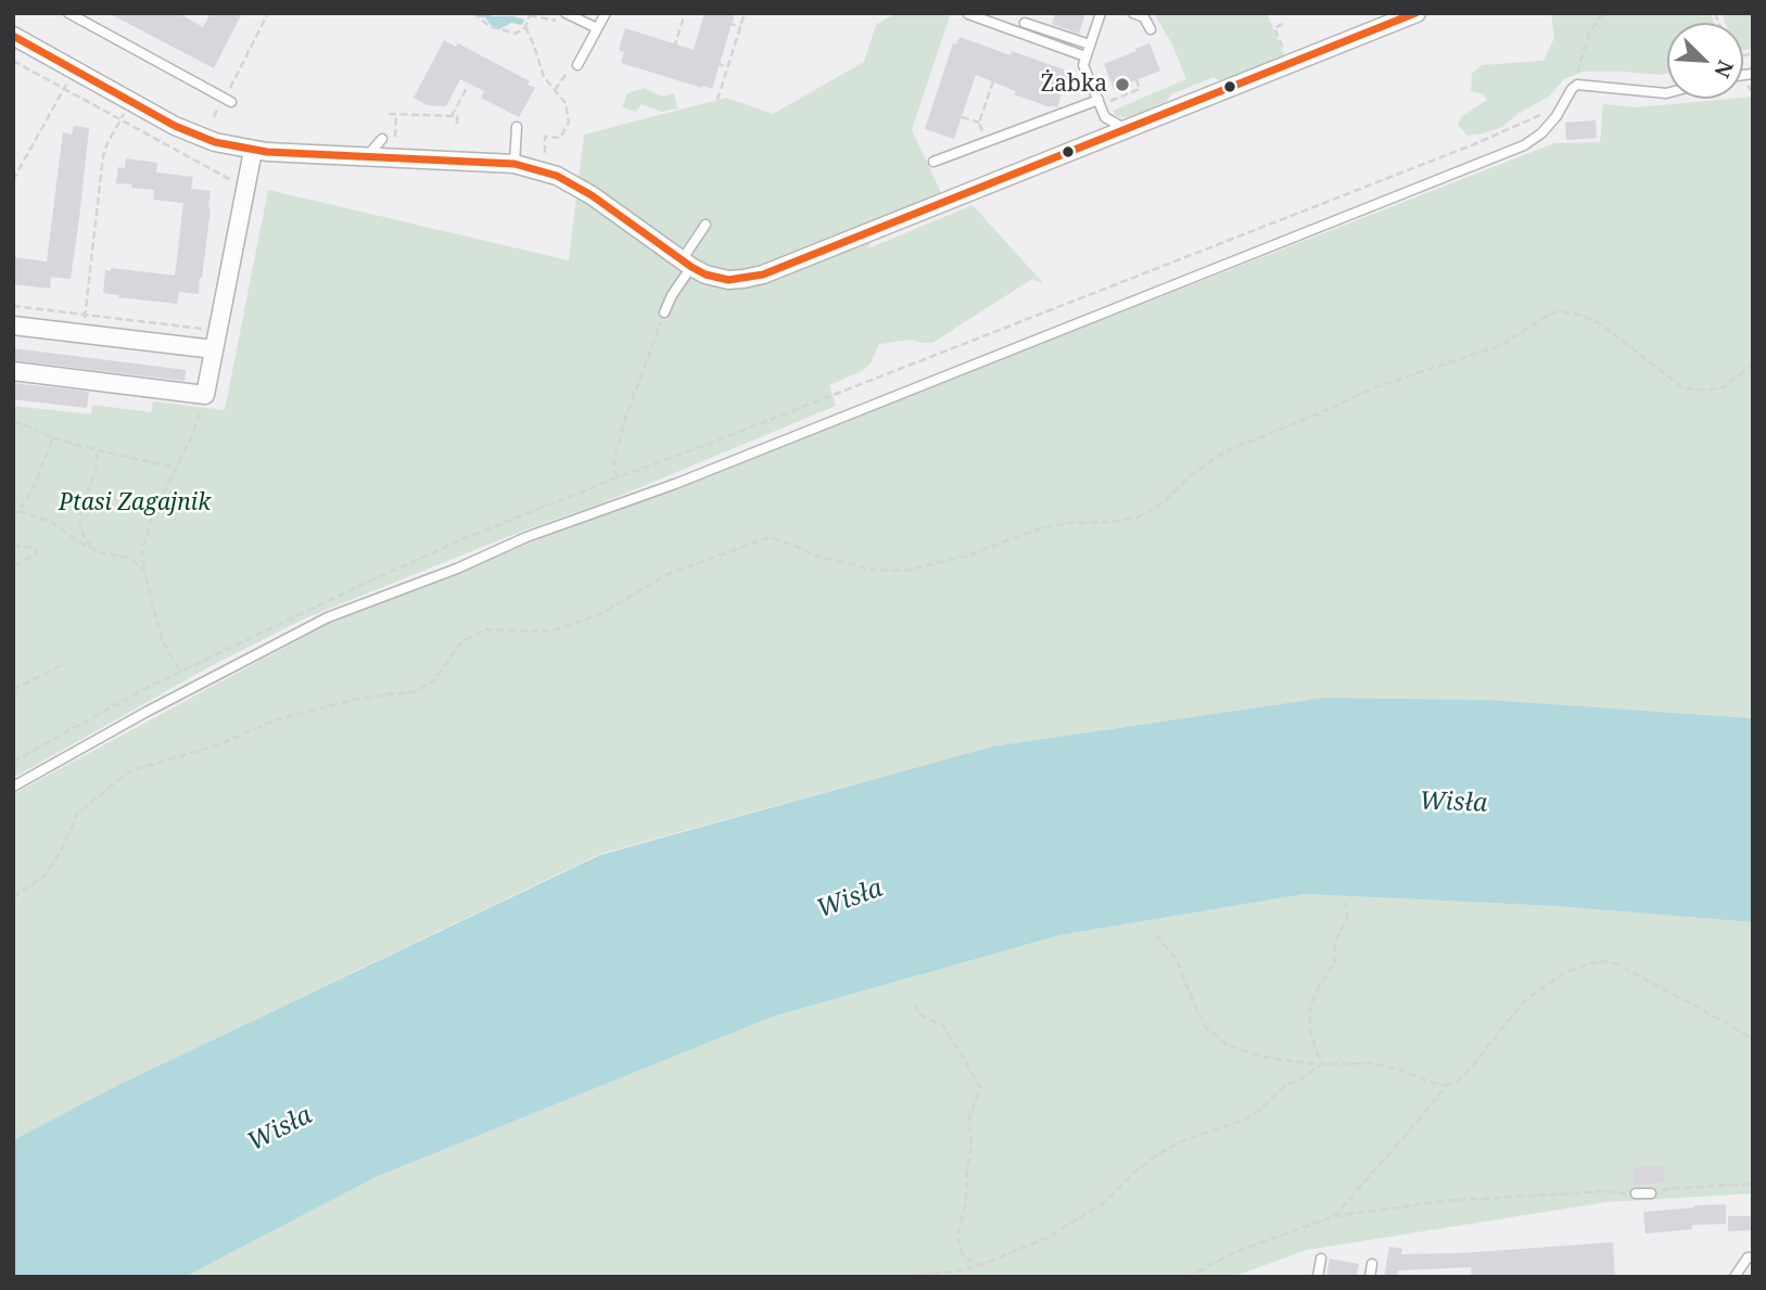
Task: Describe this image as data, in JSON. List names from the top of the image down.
{
  "water": ["Wisła"],
  "parks": ["Ptasi Zagajnik"],
  "places": ["Żabka"],
  "north": "bottom right"
}
